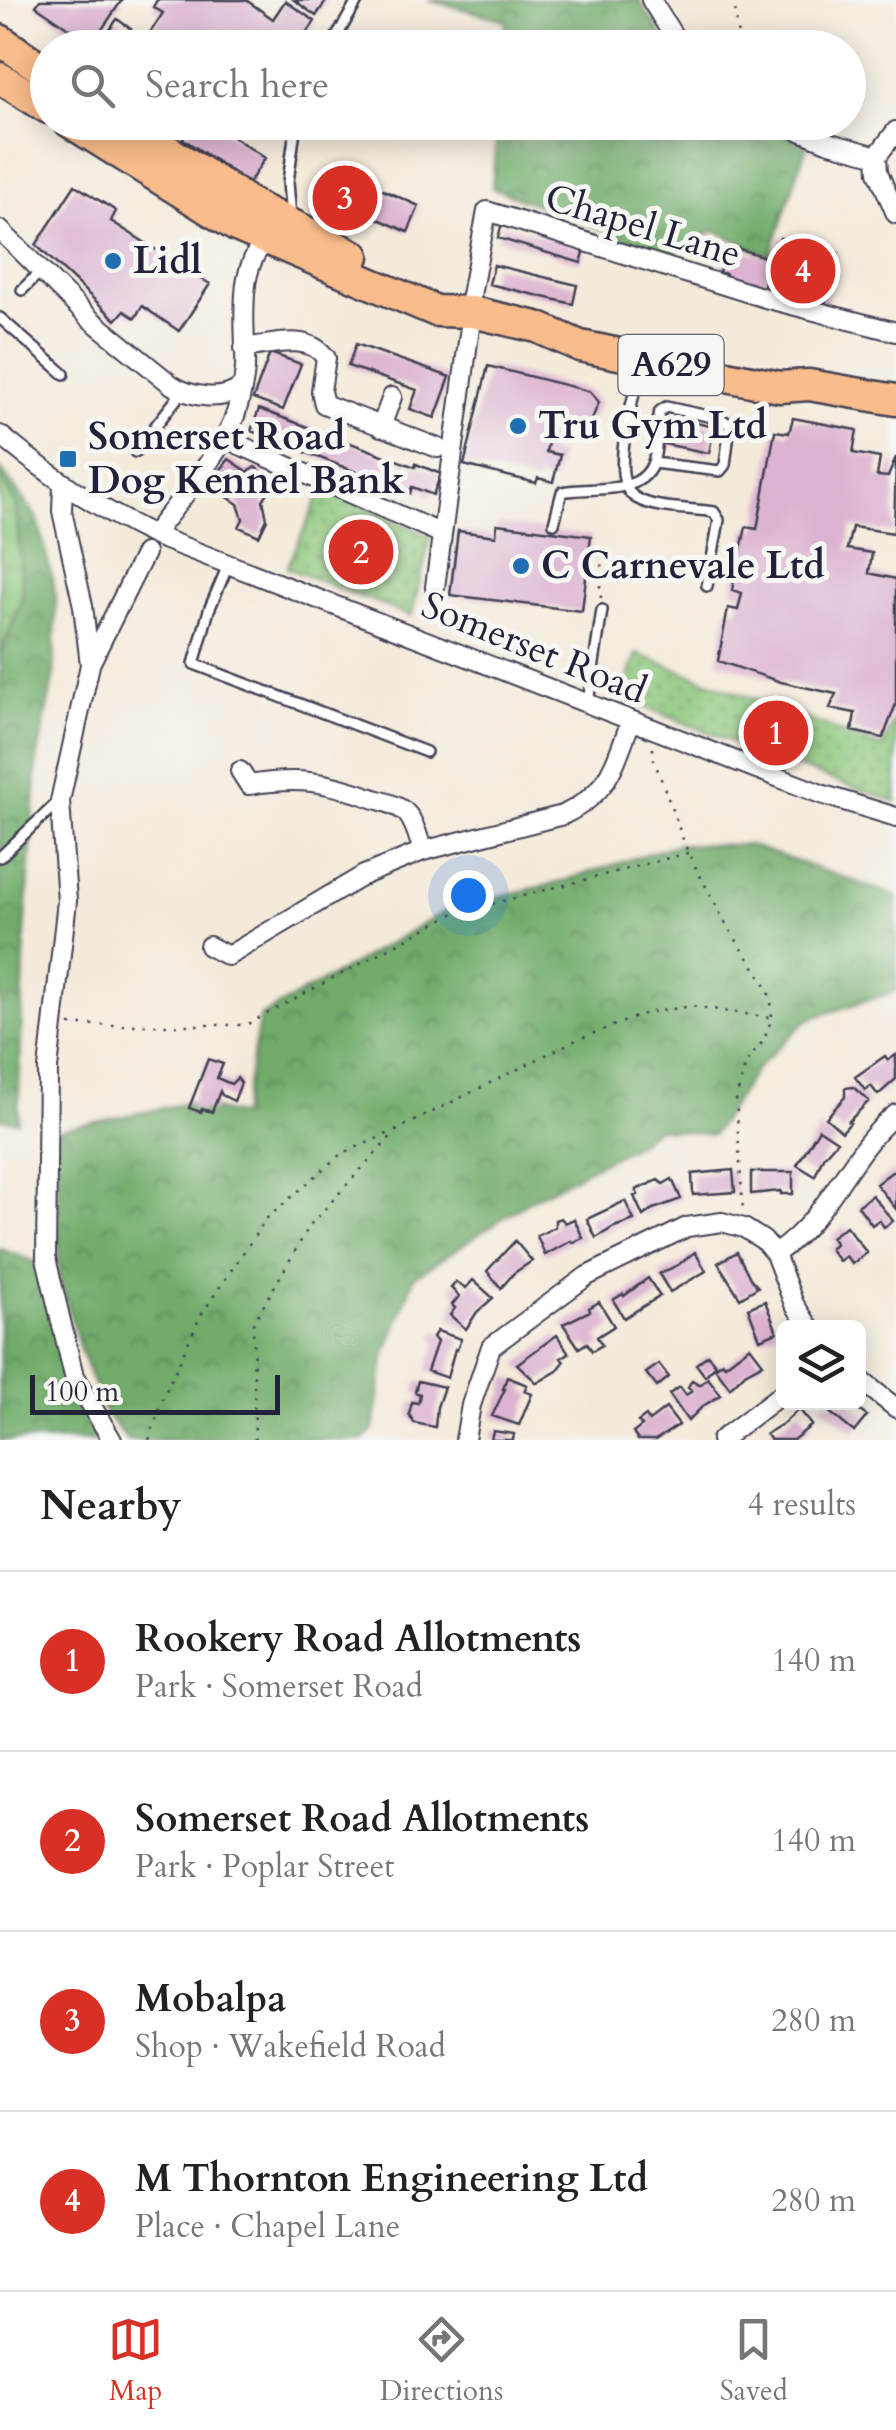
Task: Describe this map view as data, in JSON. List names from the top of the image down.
{
  "streets": {
    "highway": ["A629"],
    "street": ["Chapel Lane", "Somerset Road"]
  },
  "crossings": [
    ["Chapel Lane", "A629"]
  ],
  "places": {
    "other": ["Lidl", "Tru Gym Ltd", "C Carnevale Ltd"],
    "transit": ["Somerset Road Dog Kennel Bank"]
  },
  "scale_bar": "100 m",
  "page": {
    "search": "Search here",
    "pins": [
      "3",
      "4",
      "2",
      "1"
    ],
    "scale": "100 m",
    "heading": ["Nearby", "4 results"],
    "list": [
      {
        "mark": "1",
        "name": "Rookery Road Allotments",
        "note": "Park · Somerset Road",
        "value": "140 m"
      },
      {
        "mark": "2",
        "name": "Somerset Road Allotments",
        "note": "Park · Poplar Street",
        "value": "140 m"
      },
      {
        "mark": "3",
        "name": "Mobalpa",
        "note": "Shop · Wakefield Road",
        "value": "280 m"
      },
      {
        "mark": "4",
        "name": "M Thornton Engineering Ltd",
        "note": "Place · Chapel Lane",
        "value": "280 m"
      }
    ],
    "nav": ["Map", "Directions", "Saved"]
  }
}
